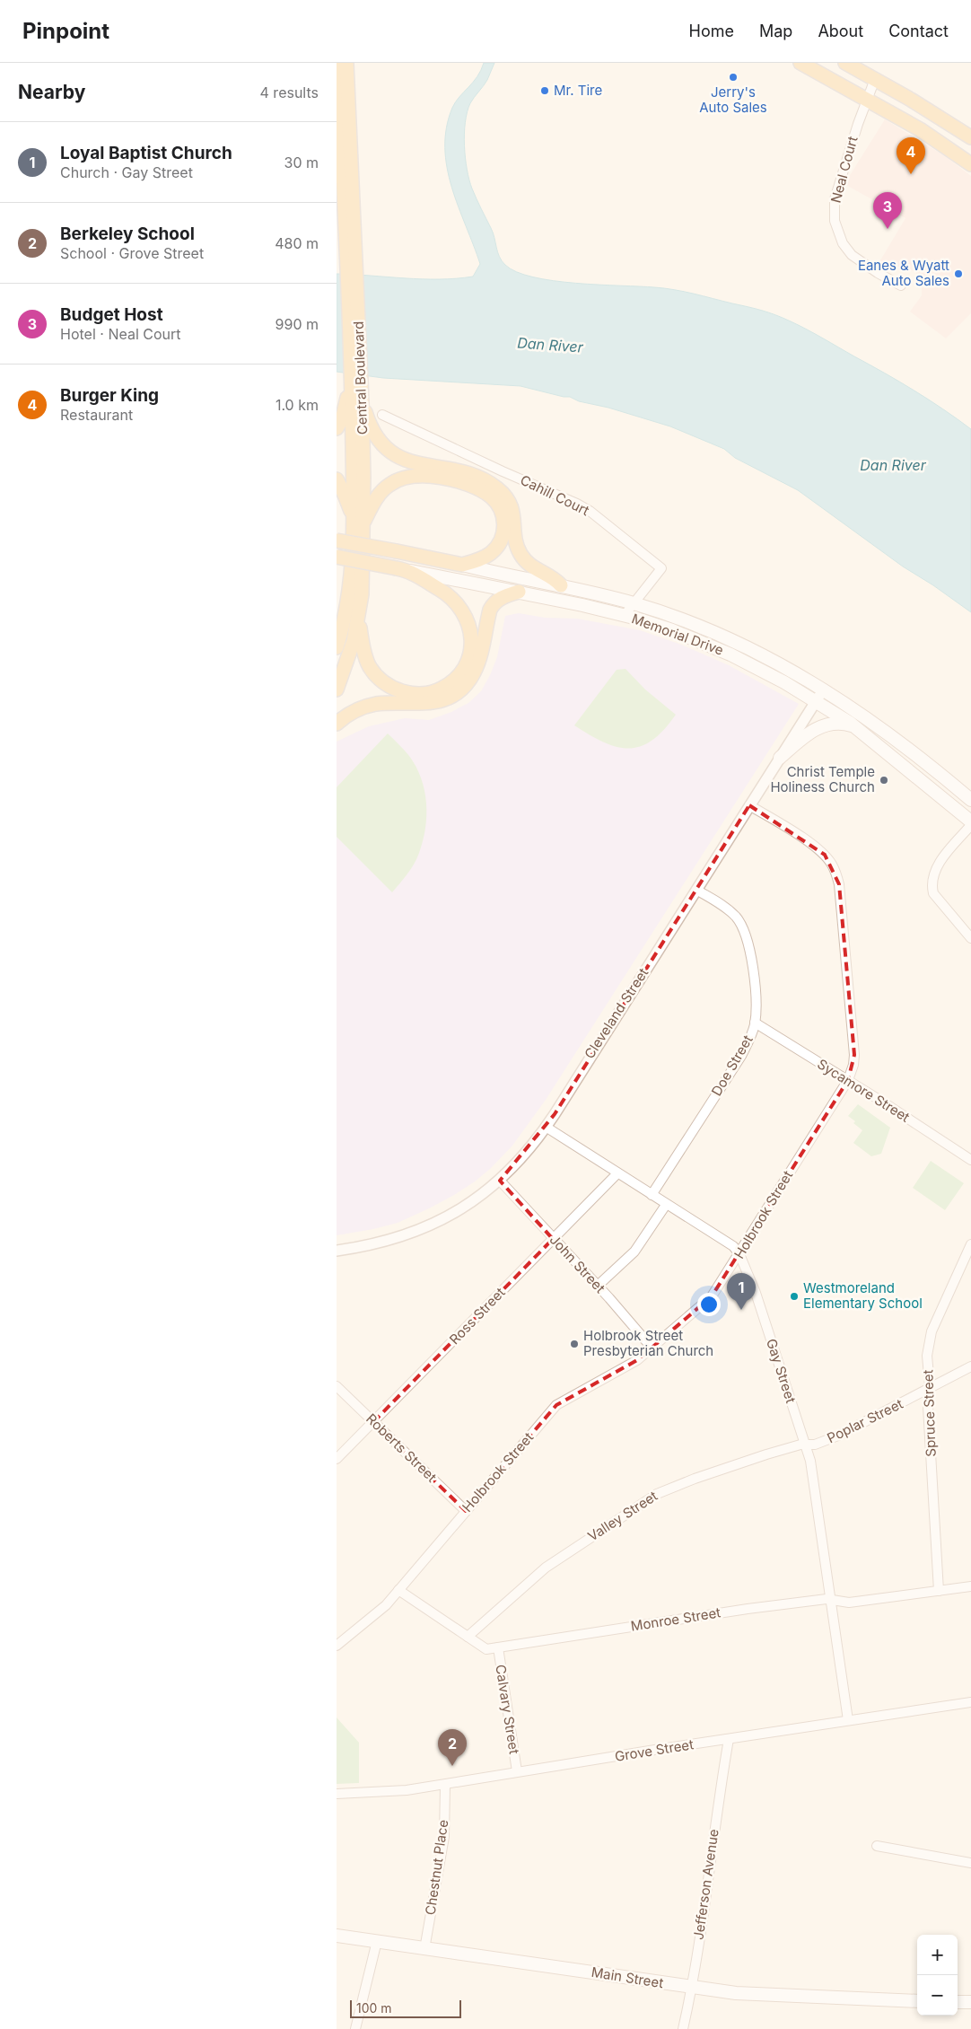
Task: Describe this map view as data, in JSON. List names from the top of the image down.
{
  "streets": {
    "main road": ["Central Boulevard", "Memorial Drive", "Main Street"],
    "street": [
      "Neal Court",
      "Cahill Court",
      "Cleveland Street",
      "Doe Street",
      "Sycamore Street",
      "Holbrook Street",
      "John Street",
      "Ross Street",
      "Gay Street",
      "Spruce Street",
      "Poplar Street",
      "Roberts Street",
      "Valley Street",
      "Monroe Street",
      "Calvary Street",
      "Grove Street",
      "Chestnut Place",
      "Jefferson Avenue"
    ]
  },
  "crossings": [
    ["Cahill Court", "Memorial Drive"],
    ["Memorial Drive", "Cleveland Street"],
    ["Cleveland Street", "Doe Street"],
    ["Cleveland Street", "Holbrook Street"],
    ["Cleveland Street", "John Street"],
    ["Cleveland Street", "Gay Street"],
    ["Doe Street", "Sycamore Street"],
    ["Doe Street", "Gay Street"],
    ["Sycamore Street", "Holbrook Street"],
    ["Holbrook Street", "John Street"],
    ["Holbrook Street", "Gay Street"],
    ["Holbrook Street", "Roberts Street"],
    ["Holbrook Street", "Monroe Street"],
    ["John Street", "Ross Street"],
    ["Ross Street", "Gay Street"],
    ["Ross Street", "Roberts Street"],
    ["Gay Street", "Poplar Street"],
    ["Gay Street", "Valley Street"],
    ["Gay Street", "Monroe Street"],
    ["Gay Street", "Grove Street"],
    ["Spruce Street", "Poplar Street"],
    ["Spruce Street", "Monroe Street"],
    ["Poplar Street", "Valley Street"],
    ["Valley Street", "Monroe Street"],
    ["Monroe Street", "Calvary Street"],
    ["Calvary Street", "Grove Street"],
    ["Grove Street", "Chestnut Place"],
    ["Grove Street", "Jefferson Avenue"],
    ["Chestnut Place", "Main Street"],
    ["Jefferson Avenue", "Main Street"]
  ],
  "water": ["Dan River"],
  "places": [
    "Jerry's Auto Sales",
    "Mr. Tire",
    "Eanes & Wyatt Auto Sales",
    "Christ Temple Holiness Church",
    "Westmoreland Elementary School",
    "Holbrook Street Presbyterian Church"
  ],
  "scale_bar": "100 m",
  "page": {
    "header": "Pinpoint",
    "nav": [
      "Home",
      "Map",
      "About",
      "Contact"
    ],
    "heading": ["Nearby", "4 results"],
    "list": [
      {
        "mark": "1",
        "name": "Loyal Baptist Church",
        "note": "Church · Gay Street",
        "value": "30 m"
      },
      {
        "mark": "2",
        "name": "Berkeley School",
        "note": "School · Grove Street",
        "value": "480 m"
      },
      {
        "mark": "3",
        "name": "Budget Host",
        "note": "Hotel · Neal Court",
        "value": "990 m"
      },
      {
        "mark": "4",
        "name": "Burger King",
        "note": "Restaurant",
        "value": "1.0 km"
      }
    ],
    "pins": [
      "4",
      "3",
      "1",
      "2"
    ],
    "map_buttons": ["+", "−"],
    "scale": "100 m"
  }
}
